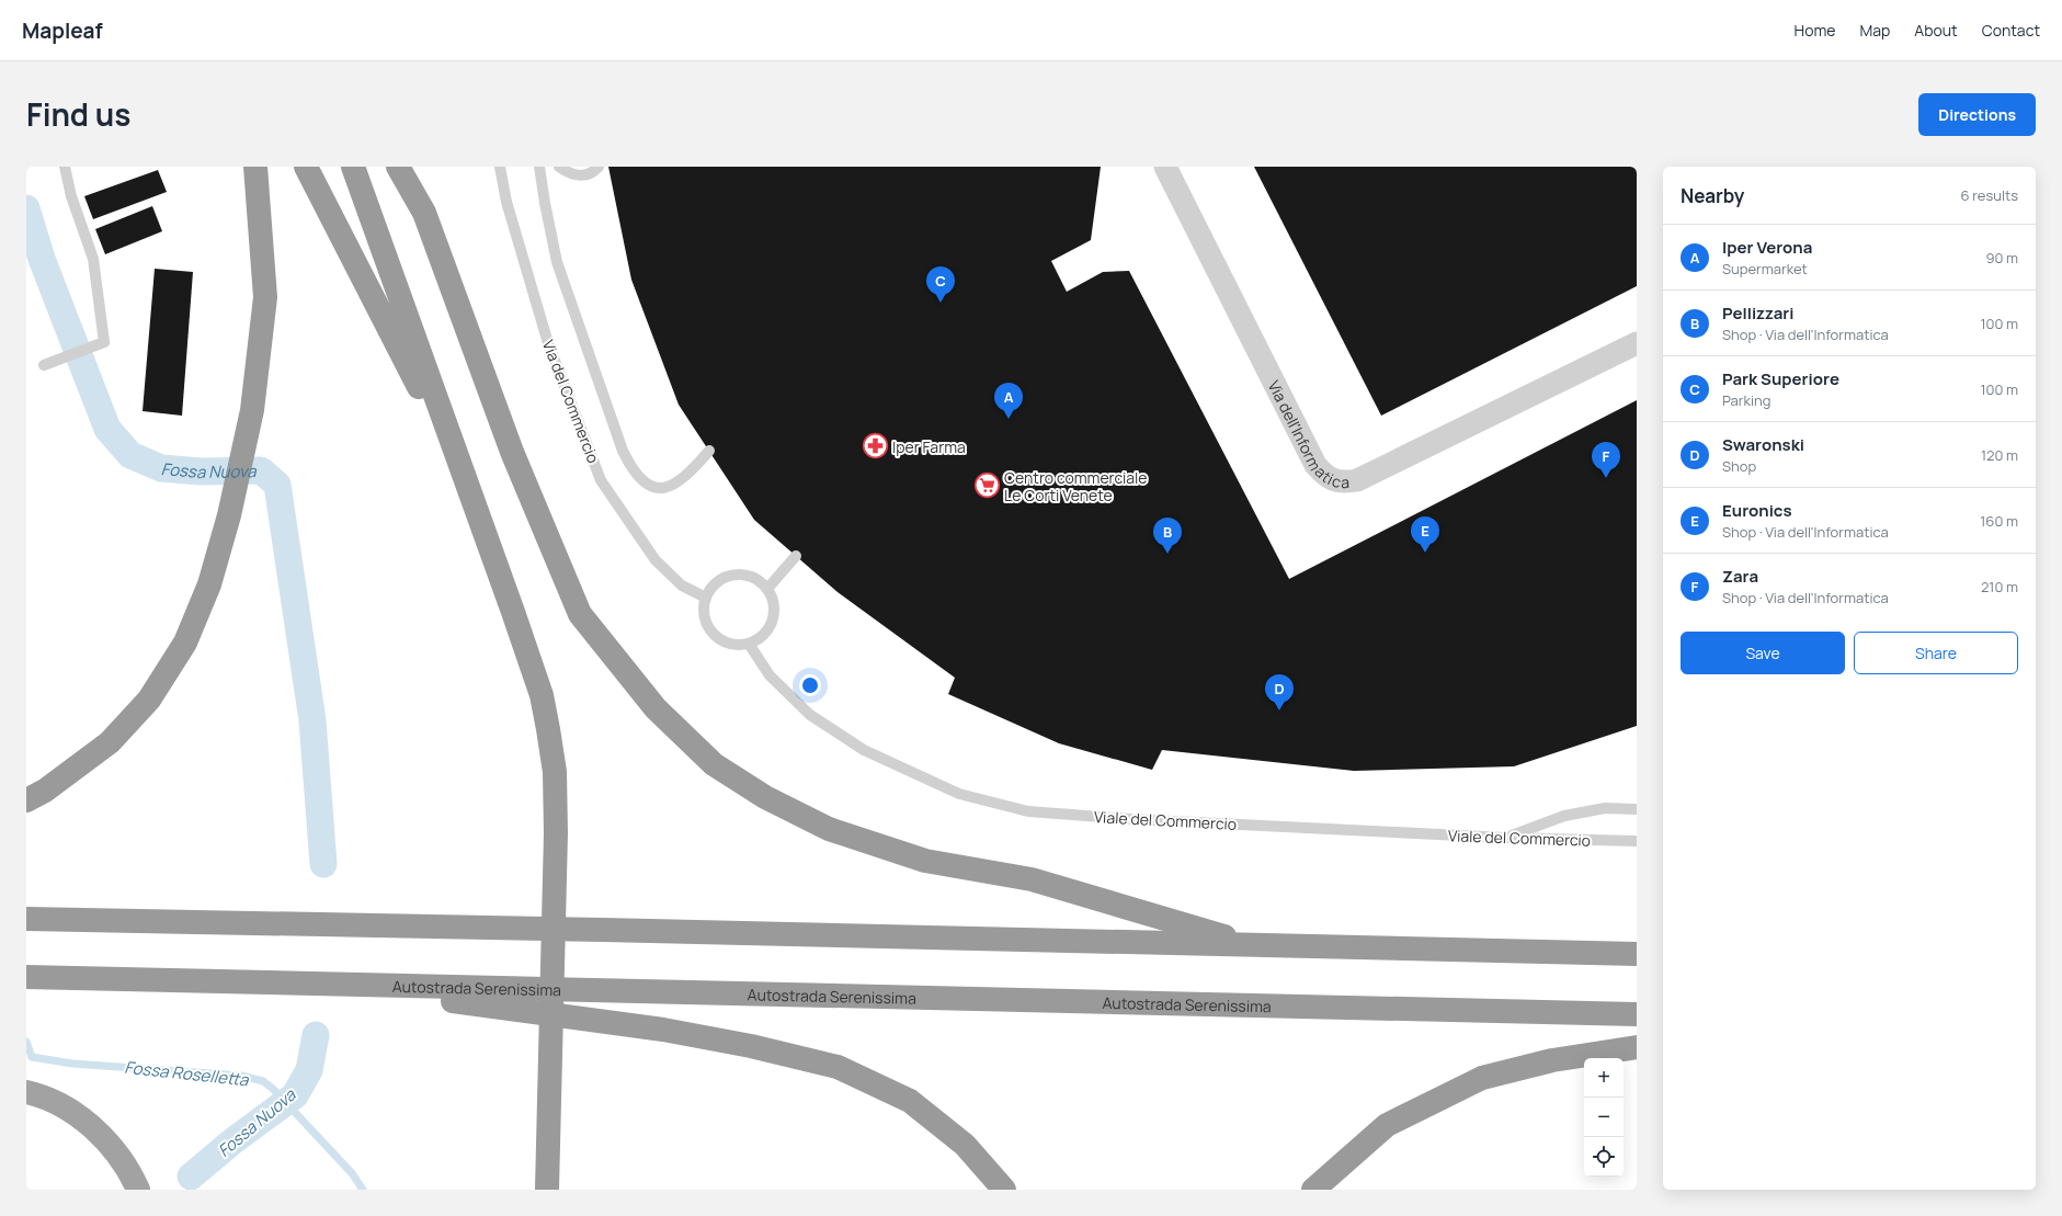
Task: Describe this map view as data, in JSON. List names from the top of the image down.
{
  "streets": {
    "highway": ["Autostrada Serenissima"],
    "street": ["Via dell'Informatica"],
    "lane": ["Via del Commercio", "Viale del Commercio"]
  },
  "crossings": [
    ["Via del Commercio", "Viale del Commercio"]
  ],
  "water": ["Fossa Nuova", "Fossa Roselletta"],
  "places": {
    "pharmacy": ["Iper Farma"],
    "supermarket": ["Centro commerciale Le Corti Venete"]
  },
  "page": {
    "header": "Mapleaf",
    "nav": [
      "Home",
      "Map",
      "About",
      "Contact"
    ],
    "title": "Find us",
    "buttons": [
      "Directions",
      ["Save", "Share"]
    ],
    "heading": ["Nearby", "6 results"],
    "list": [
      {
        "mark": "A",
        "name": "Iper Verona",
        "note": "Supermarket",
        "value": "90 m"
      },
      {
        "mark": "B",
        "name": "Pellizzari",
        "note": "Shop · Via dell'Informatica",
        "value": "100 m"
      },
      {
        "mark": "C",
        "name": "Park Superiore",
        "note": "Parking",
        "value": "100 m"
      },
      {
        "mark": "D",
        "name": "Swaronski",
        "note": "Shop",
        "value": "120 m"
      },
      {
        "mark": "E",
        "name": "Euronics",
        "note": "Shop · Via dell'Informatica",
        "value": "160 m"
      },
      {
        "mark": "F",
        "name": "Zara",
        "note": "Shop · Via dell'Informatica",
        "value": "210 m"
      }
    ],
    "pins": [
      "C",
      "A",
      "F",
      "E",
      "B",
      "D"
    ],
    "map_buttons": ["+", "−"]
  }
}
